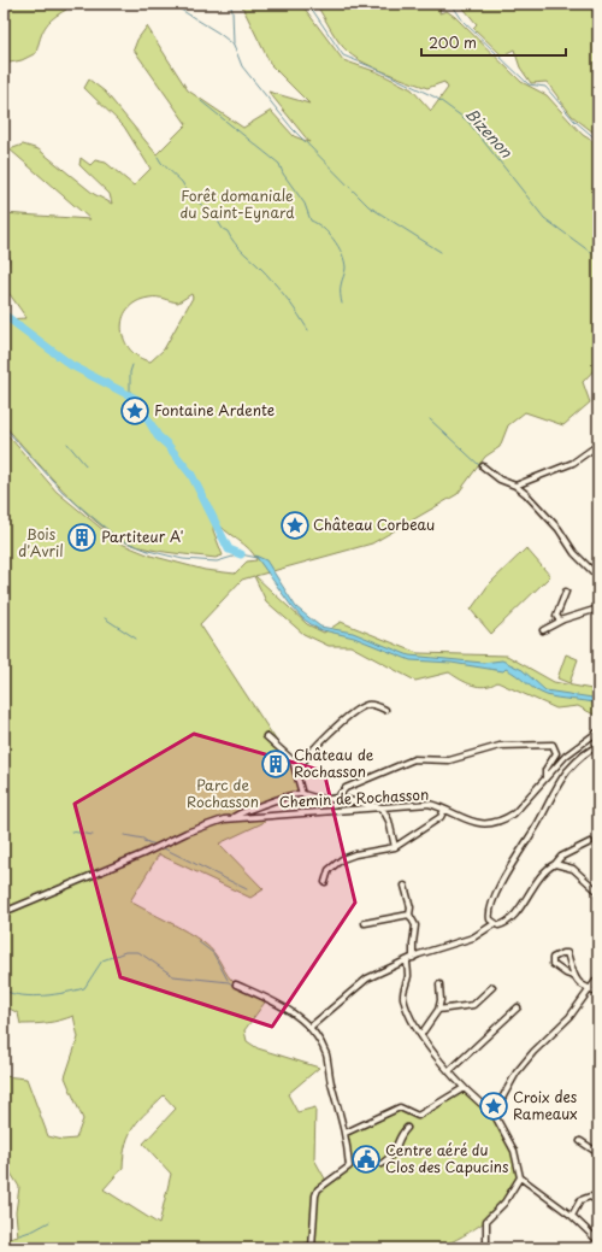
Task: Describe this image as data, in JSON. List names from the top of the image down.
{
  "streets": {
    "street": ["Chemin de Rochasson"]
  },
  "water": ["Bizenon"],
  "parks": ["Forêt domaniale du Saint-Eynard", "Bois d'Avril", "Parc de Rochasson"],
  "places": {
    "place": ["Fontaine Ardente", "Château Corbeau", "Croix des Rameaux"],
    "building": ["Partiteur A'", "Château de Rochasson"],
    "public building": ["Centre aéré du Clos des Capucins"]
  },
  "scale_bar": "200 m"
}
